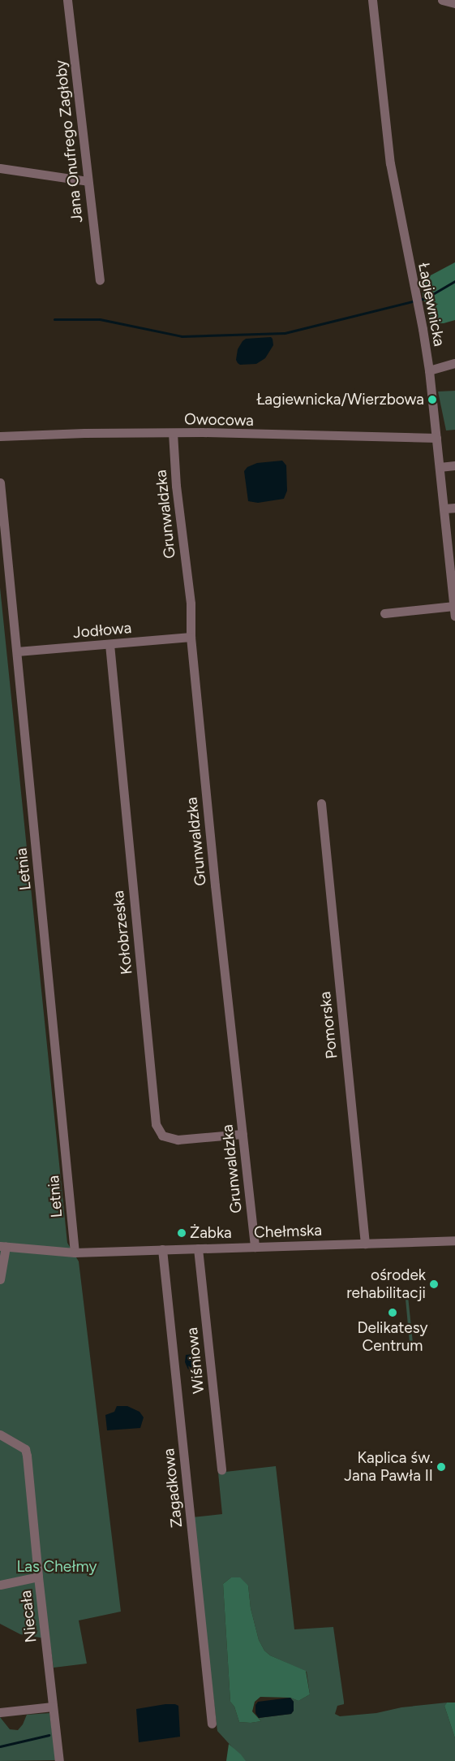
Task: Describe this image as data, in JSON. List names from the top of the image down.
{
  "streets": {
    "street": [
      "Jana Onufrego Zagłoby",
      "Łagiewnicka",
      "Owocowa",
      "Grunwaldzka",
      "Jodłowa",
      "Letnia",
      "Kołobrzeska",
      "Pomorska",
      "Chełmska",
      "Wiśniowa",
      "Zagadkowa",
      "Niecała"
    ]
  },
  "crossings": [
    ["Łagiewnicka", "Owocowa"],
    ["Owocowa", "Grunwaldzka"],
    ["Grunwaldzka", "Jodłowa"],
    ["Grunwaldzka", "Kołobrzeska"],
    ["Grunwaldzka", "Chełmska"],
    ["Jodłowa", "Letnia"],
    ["Jodłowa", "Kołobrzeska"],
    ["Letnia", "Chełmska"],
    ["Pomorska", "Chełmska"],
    ["Chełmska", "Wiśniowa"],
    ["Chełmska", "Zagadkowa"]
  ],
  "parks": ["Las Chełmy"],
  "places": [
    "Łagiewnicka/Wierzbowa",
    "Żabka",
    "ośrodek rehabilitacji",
    "Delikatesy Centrum",
    "Kaplica św. Jana Pawła II"
  ]
}
